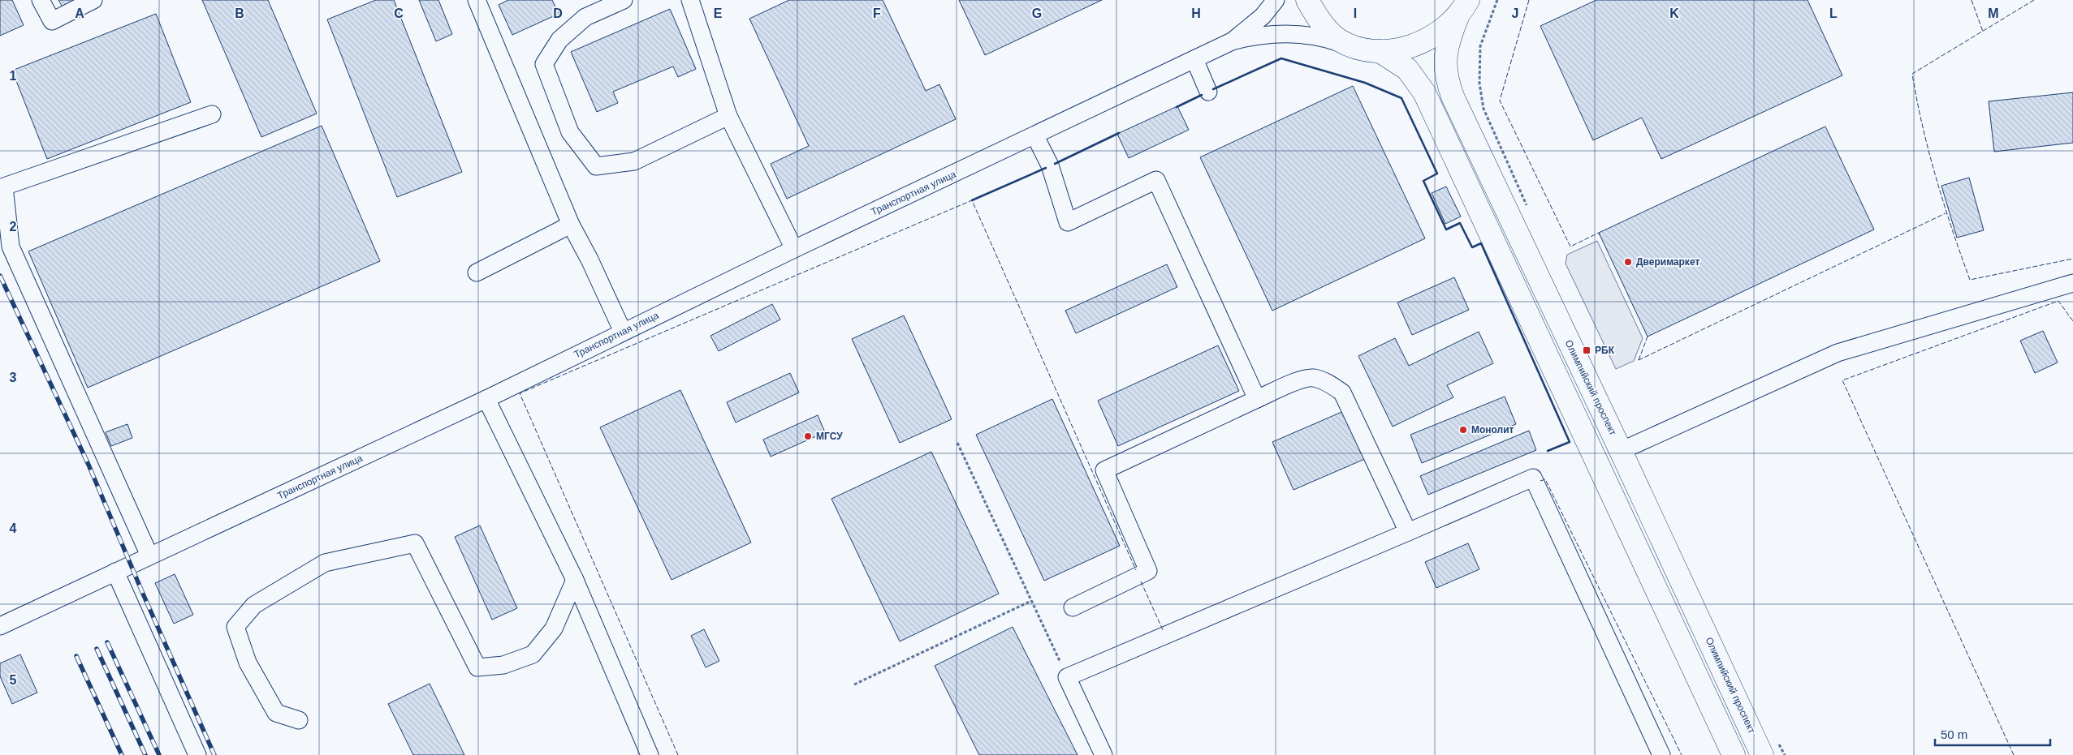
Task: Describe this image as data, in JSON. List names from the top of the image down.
{
  "streets": {
    "main road": ["Олимпийский проспект"],
    "street": ["Транспортная улица"]
  },
  "places": {
    "other": ["Дверимаркет", "Монолит", "МГСУ"],
    "transit": ["РБК"]
  },
  "scale_bar": "50 m",
  "grid": {
    "columns": [
      "A",
      "B",
      "C",
      "D",
      "E",
      "F",
      "G",
      "H",
      "I",
      "J",
      "K",
      "L",
      "M"
    ],
    "rows": [
      "1",
      "2",
      "3",
      "4",
      "5"
    ]
  }
}
